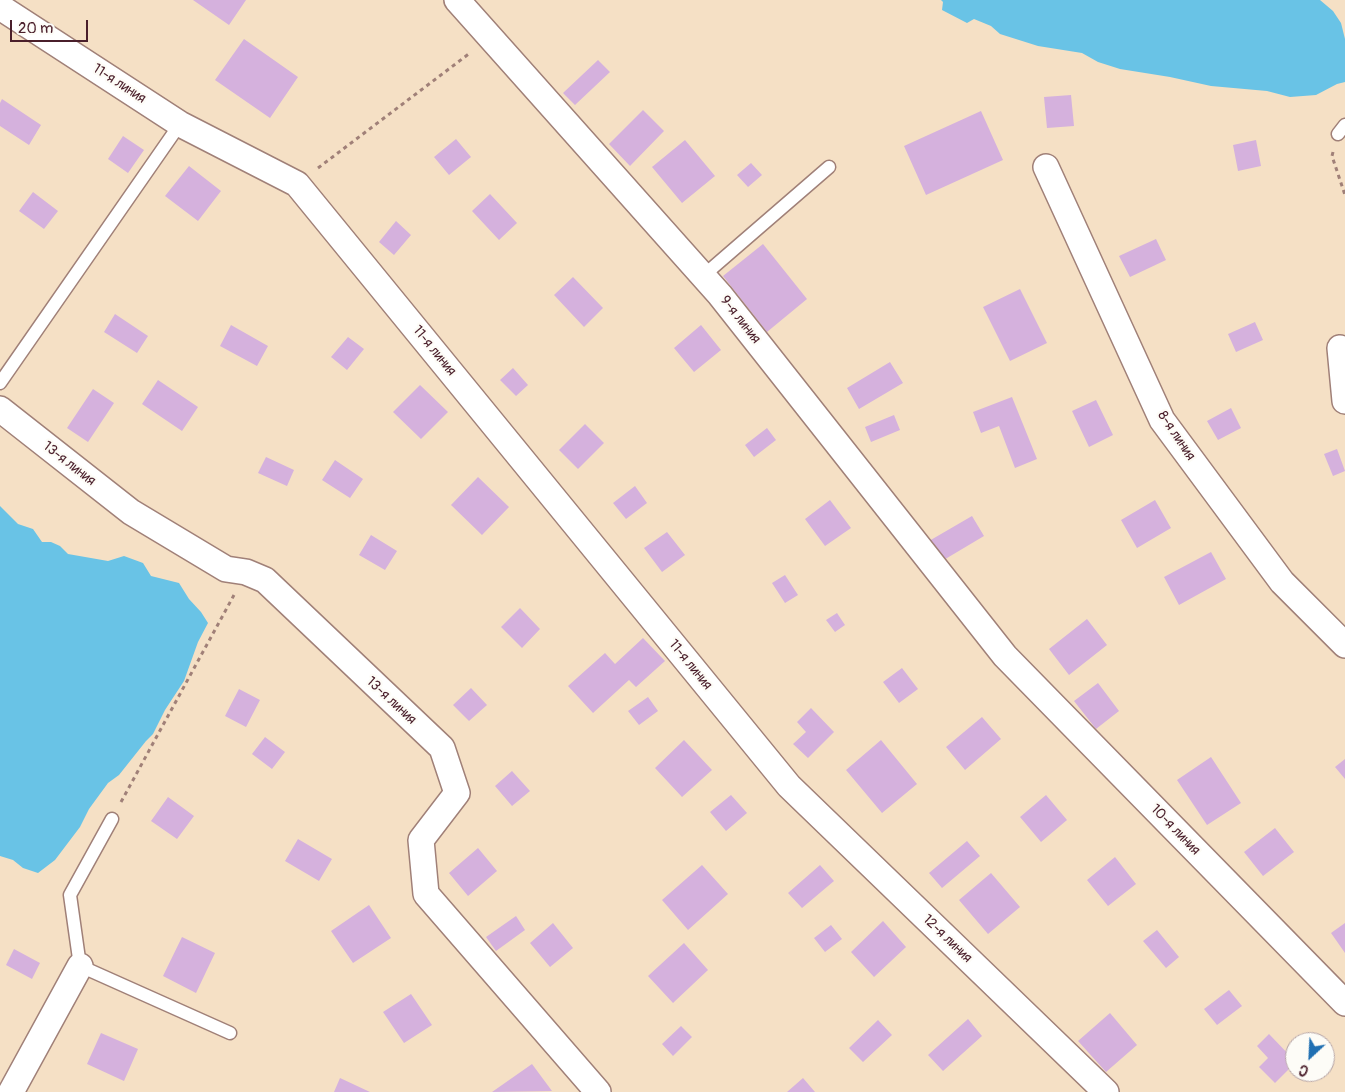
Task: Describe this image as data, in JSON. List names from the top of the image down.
{
  "streets": {
    "street": [
      "11-я линия",
      "9-я линия",
      "8-я линия",
      "13-я линия",
      "10-я линия",
      "12-я линия"
    ]
  },
  "crossings": [
    ["11-я линия", "12-я линия"],
    ["9-я линия", "10-я линия"]
  ],
  "scale_bar": "20 m",
  "north": "bottom left"
}
